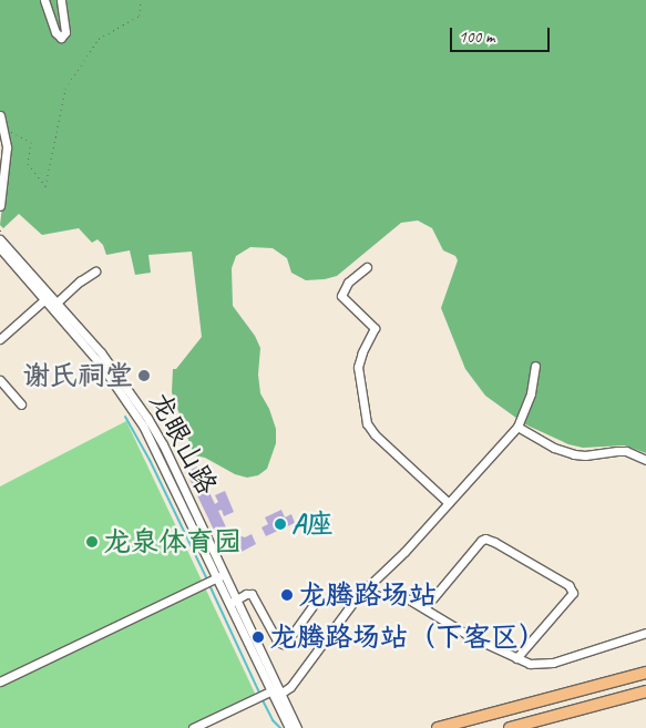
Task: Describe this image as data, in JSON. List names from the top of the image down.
{
  "streets": {
    "street": ["龙眼山路"]
  },
  "places": [
    "谢氏祠堂",
    "A座",
    "龙泉体育园",
    "龙腾路场站",
    "龙腾路场站（下客区）"
  ],
  "scale_bar": "100 m"
}
